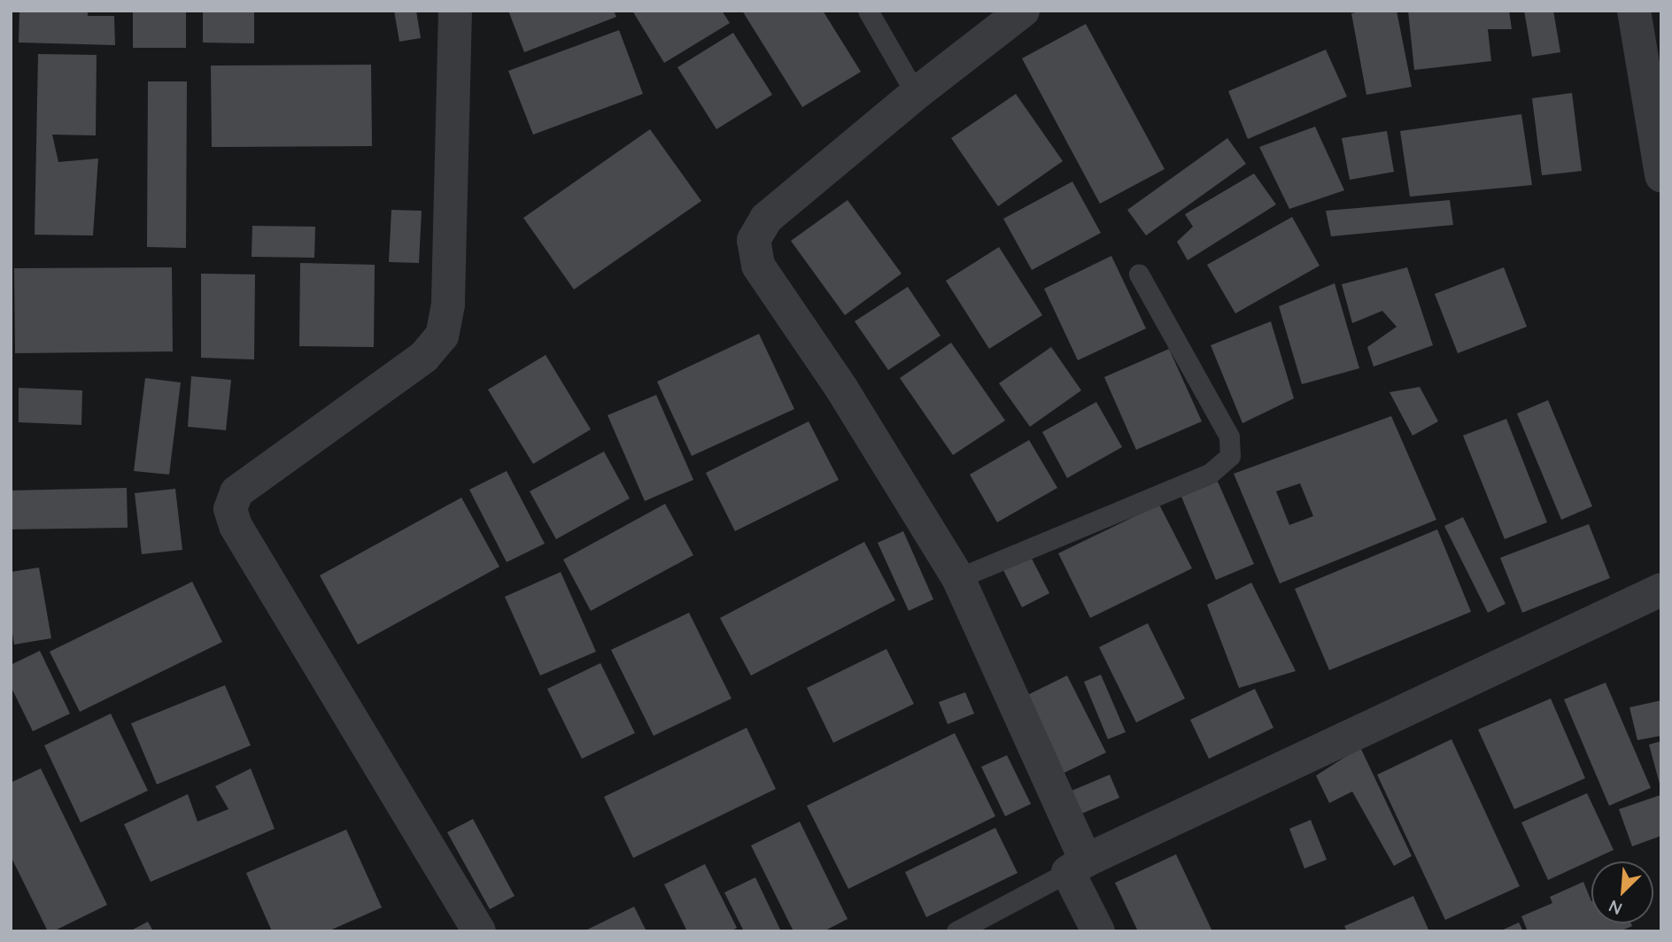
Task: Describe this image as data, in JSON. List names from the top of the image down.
{
  "north": "bottom left"
}
